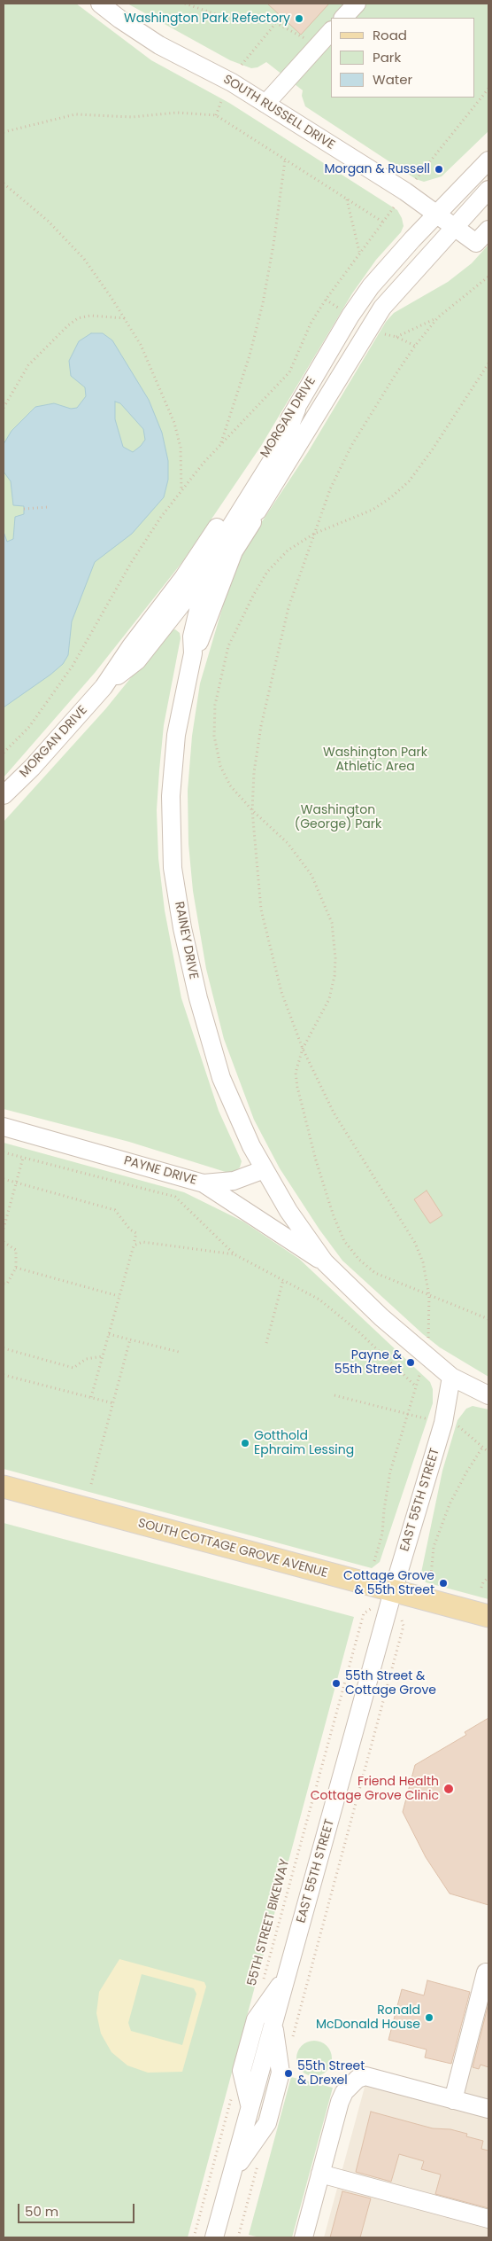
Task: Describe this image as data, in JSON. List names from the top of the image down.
{
  "streets": {
    "main road": ["SOUTH COTTAGE GROVE AVENUE"],
    "street": [
      "SOUTH RUSSELL DRIVE",
      "MORGAN DRIVE",
      "RAINEY DRIVE",
      "PAYNE DRIVE",
      "EAST 55TH STREET"
    ],
    "path": ["55TH STREET BIKEWAY"]
  },
  "crossings": [
    ["SOUTH RUSSELL DRIVE", "MORGAN DRIVE"],
    ["MORGAN DRIVE", "RAINEY DRIVE"],
    ["RAINEY DRIVE", "PAYNE DRIVE"],
    ["PAYNE DRIVE", "EAST 55TH STREET"],
    ["EAST 55TH STREET", "SOUTH COTTAGE GROVE AVENUE"]
  ],
  "parks": ["Washington Park Athletic Area", "Washington (George) Park"],
  "places": [
    "Washington Park Refectory",
    "Morgan & Russell",
    "Payne & 55th Street",
    "Gotthold Ephraim Lessing",
    "Cottage Grove & 55th Street",
    "55th Street & Cottage Grove",
    "Friend Health Cottage Grove Clinic",
    "Ronald McDonald House",
    "55th Street & Drexel"
  ],
  "legend": ["Road", "Park", "Water"],
  "scale_bar": "50 m"
}
